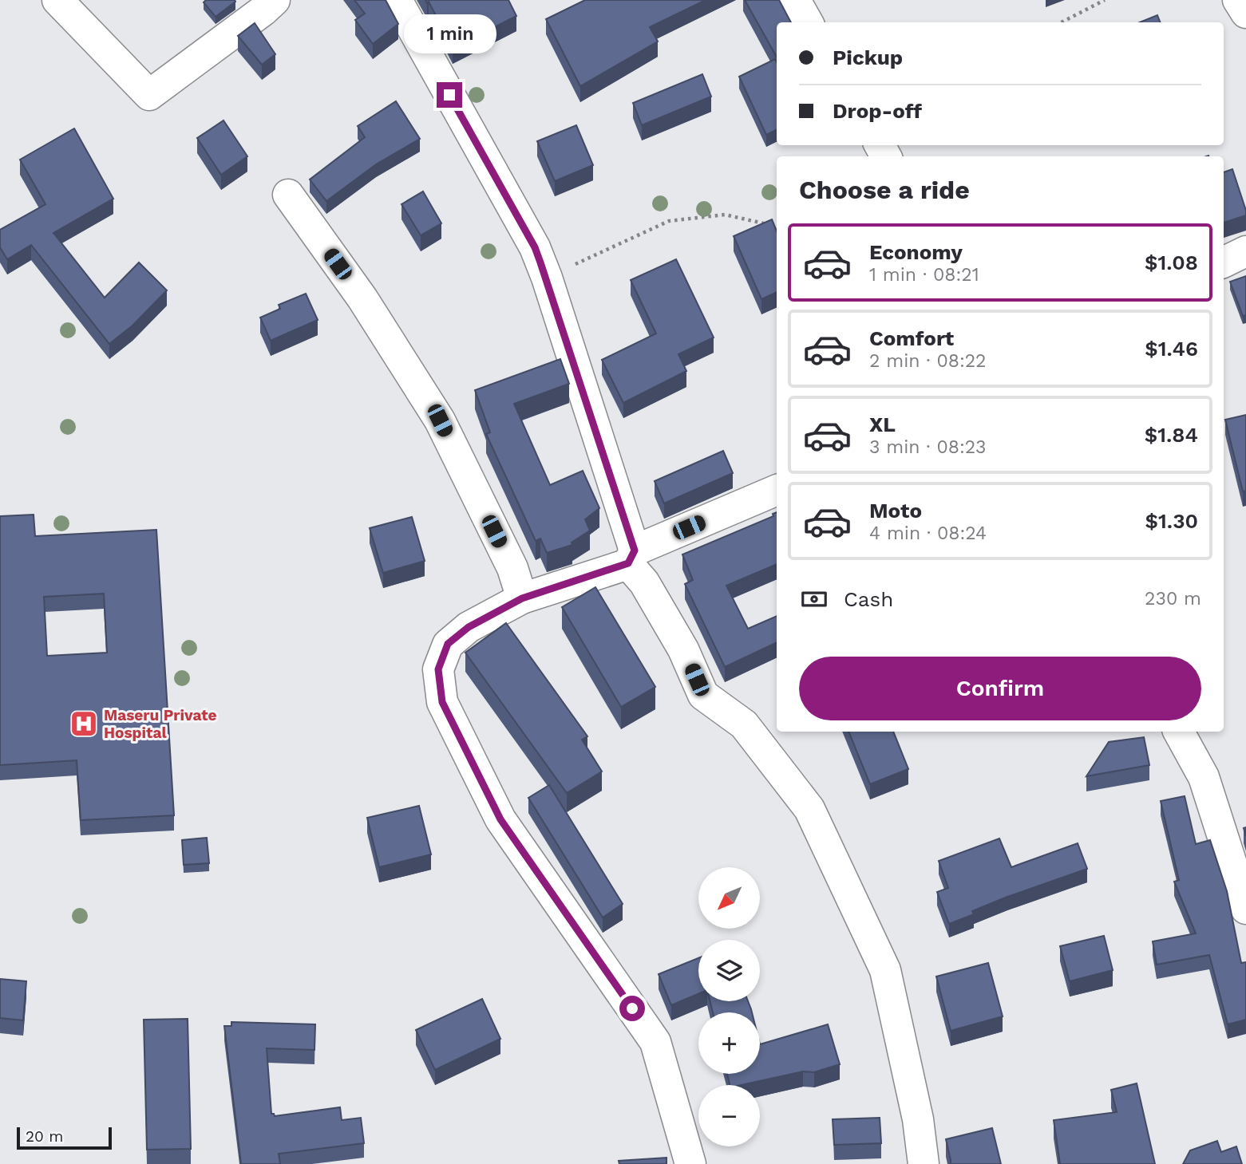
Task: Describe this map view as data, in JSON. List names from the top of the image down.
{
  "places": {
    "hospital": ["Maseru Private Hospital"]
  },
  "scale_bar": "20 m",
  "north": "bottom left",
  "page": {
    "bubble": "1 min",
    "banner": ["Pickup", "Drop-off"],
    "heading": "Choose a ride",
    "list": [
      {
        "name": "Economy",
        "note": "1 min · 08:21",
        "value": "$1.08"
      },
      {
        "name": "Comfort",
        "note": "2 min · 08:22",
        "value": "$1.46"
      },
      {
        "name": "XL",
        "note": "3 min · 08:23",
        "value": "$1.84"
      },
      {
        "name": "Moto",
        "note": "4 min · 08:24",
        "value": "$1.30"
      }
    ],
    "pay": ["Cash", "230 m"],
    "buttons": "Confirm",
    "map_buttons": ["+", "−"],
    "scale": "20 m"
  }
}
